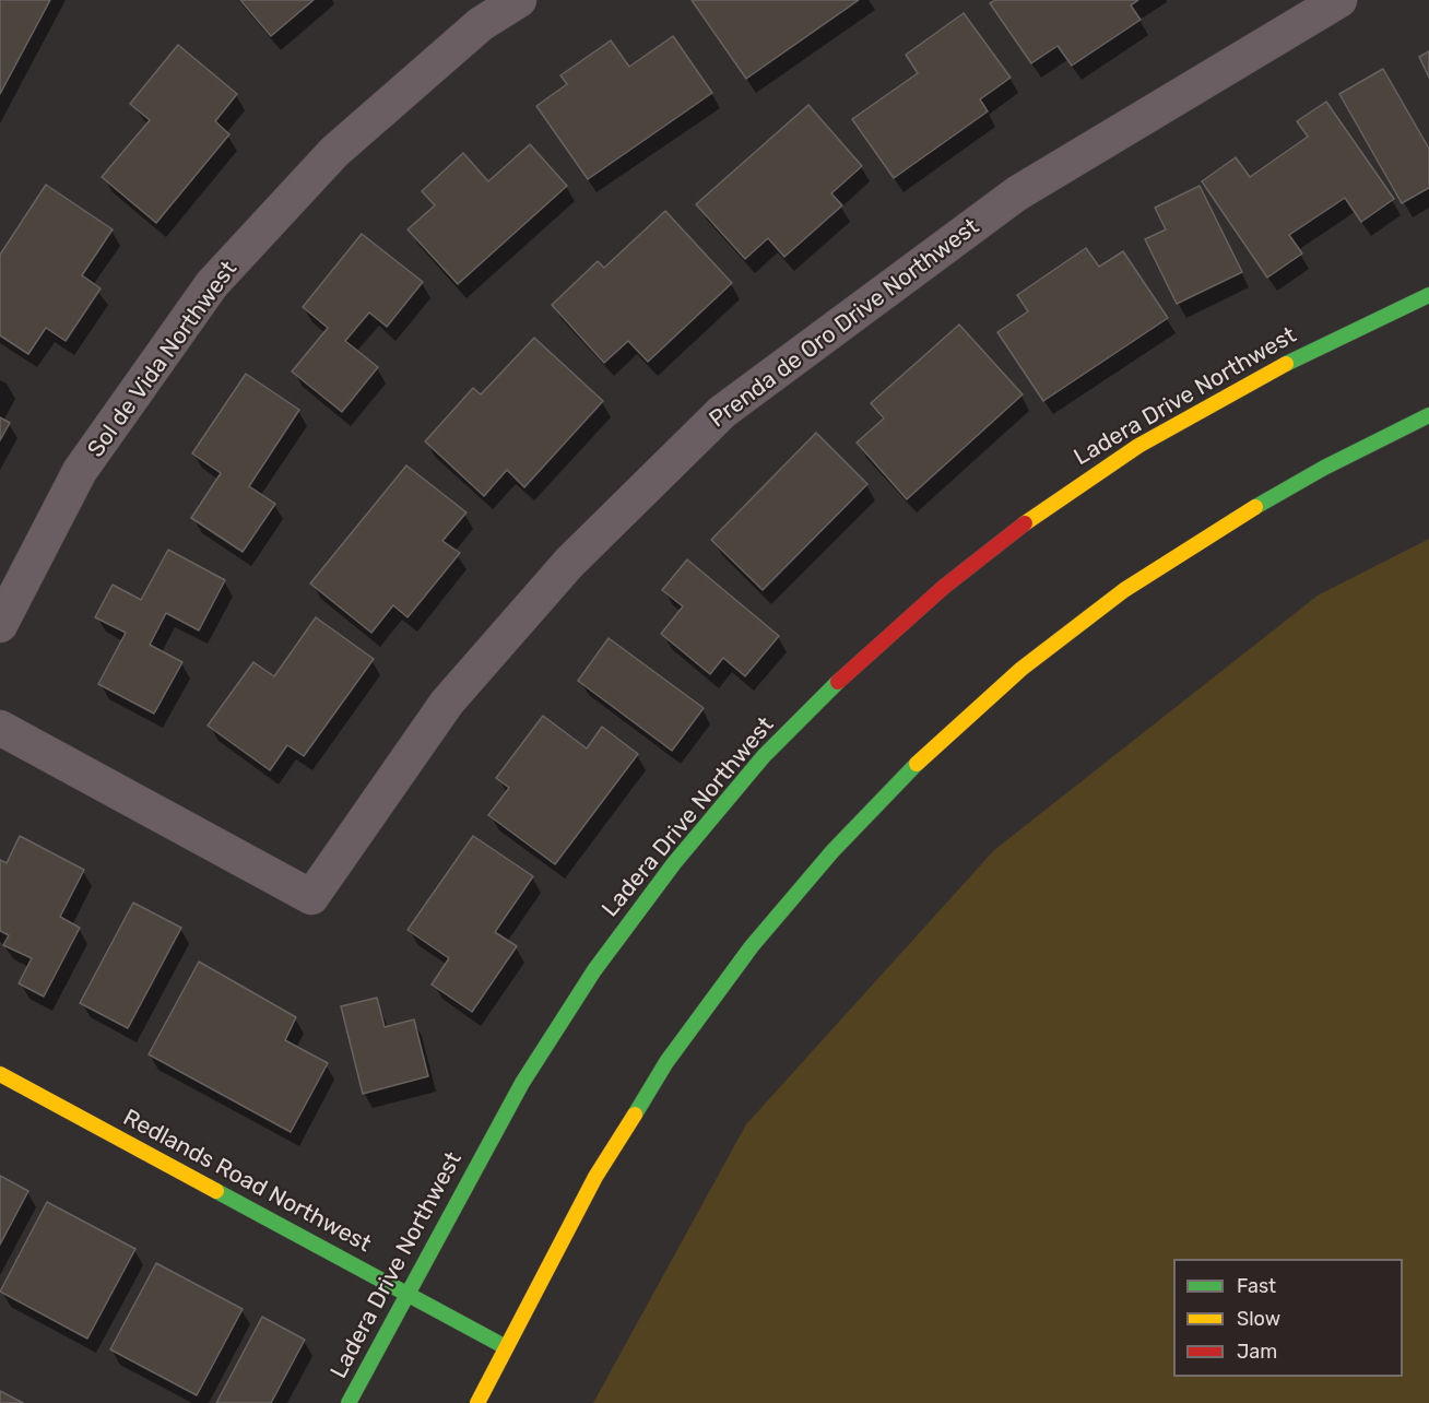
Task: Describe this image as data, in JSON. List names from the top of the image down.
{
  "streets": {
    "street": [
      "Prenda de Oro Drive Northwest",
      "Sol de Vida Northwest",
      "Ladera Drive Northwest",
      "Redlands Road Northwest"
    ]
  },
  "crossings": [
    ["Ladera Drive Northwest", "Redlands Road Northwest"]
  ],
  "legend": ["Fast", "Slow", "Jam"]
}
